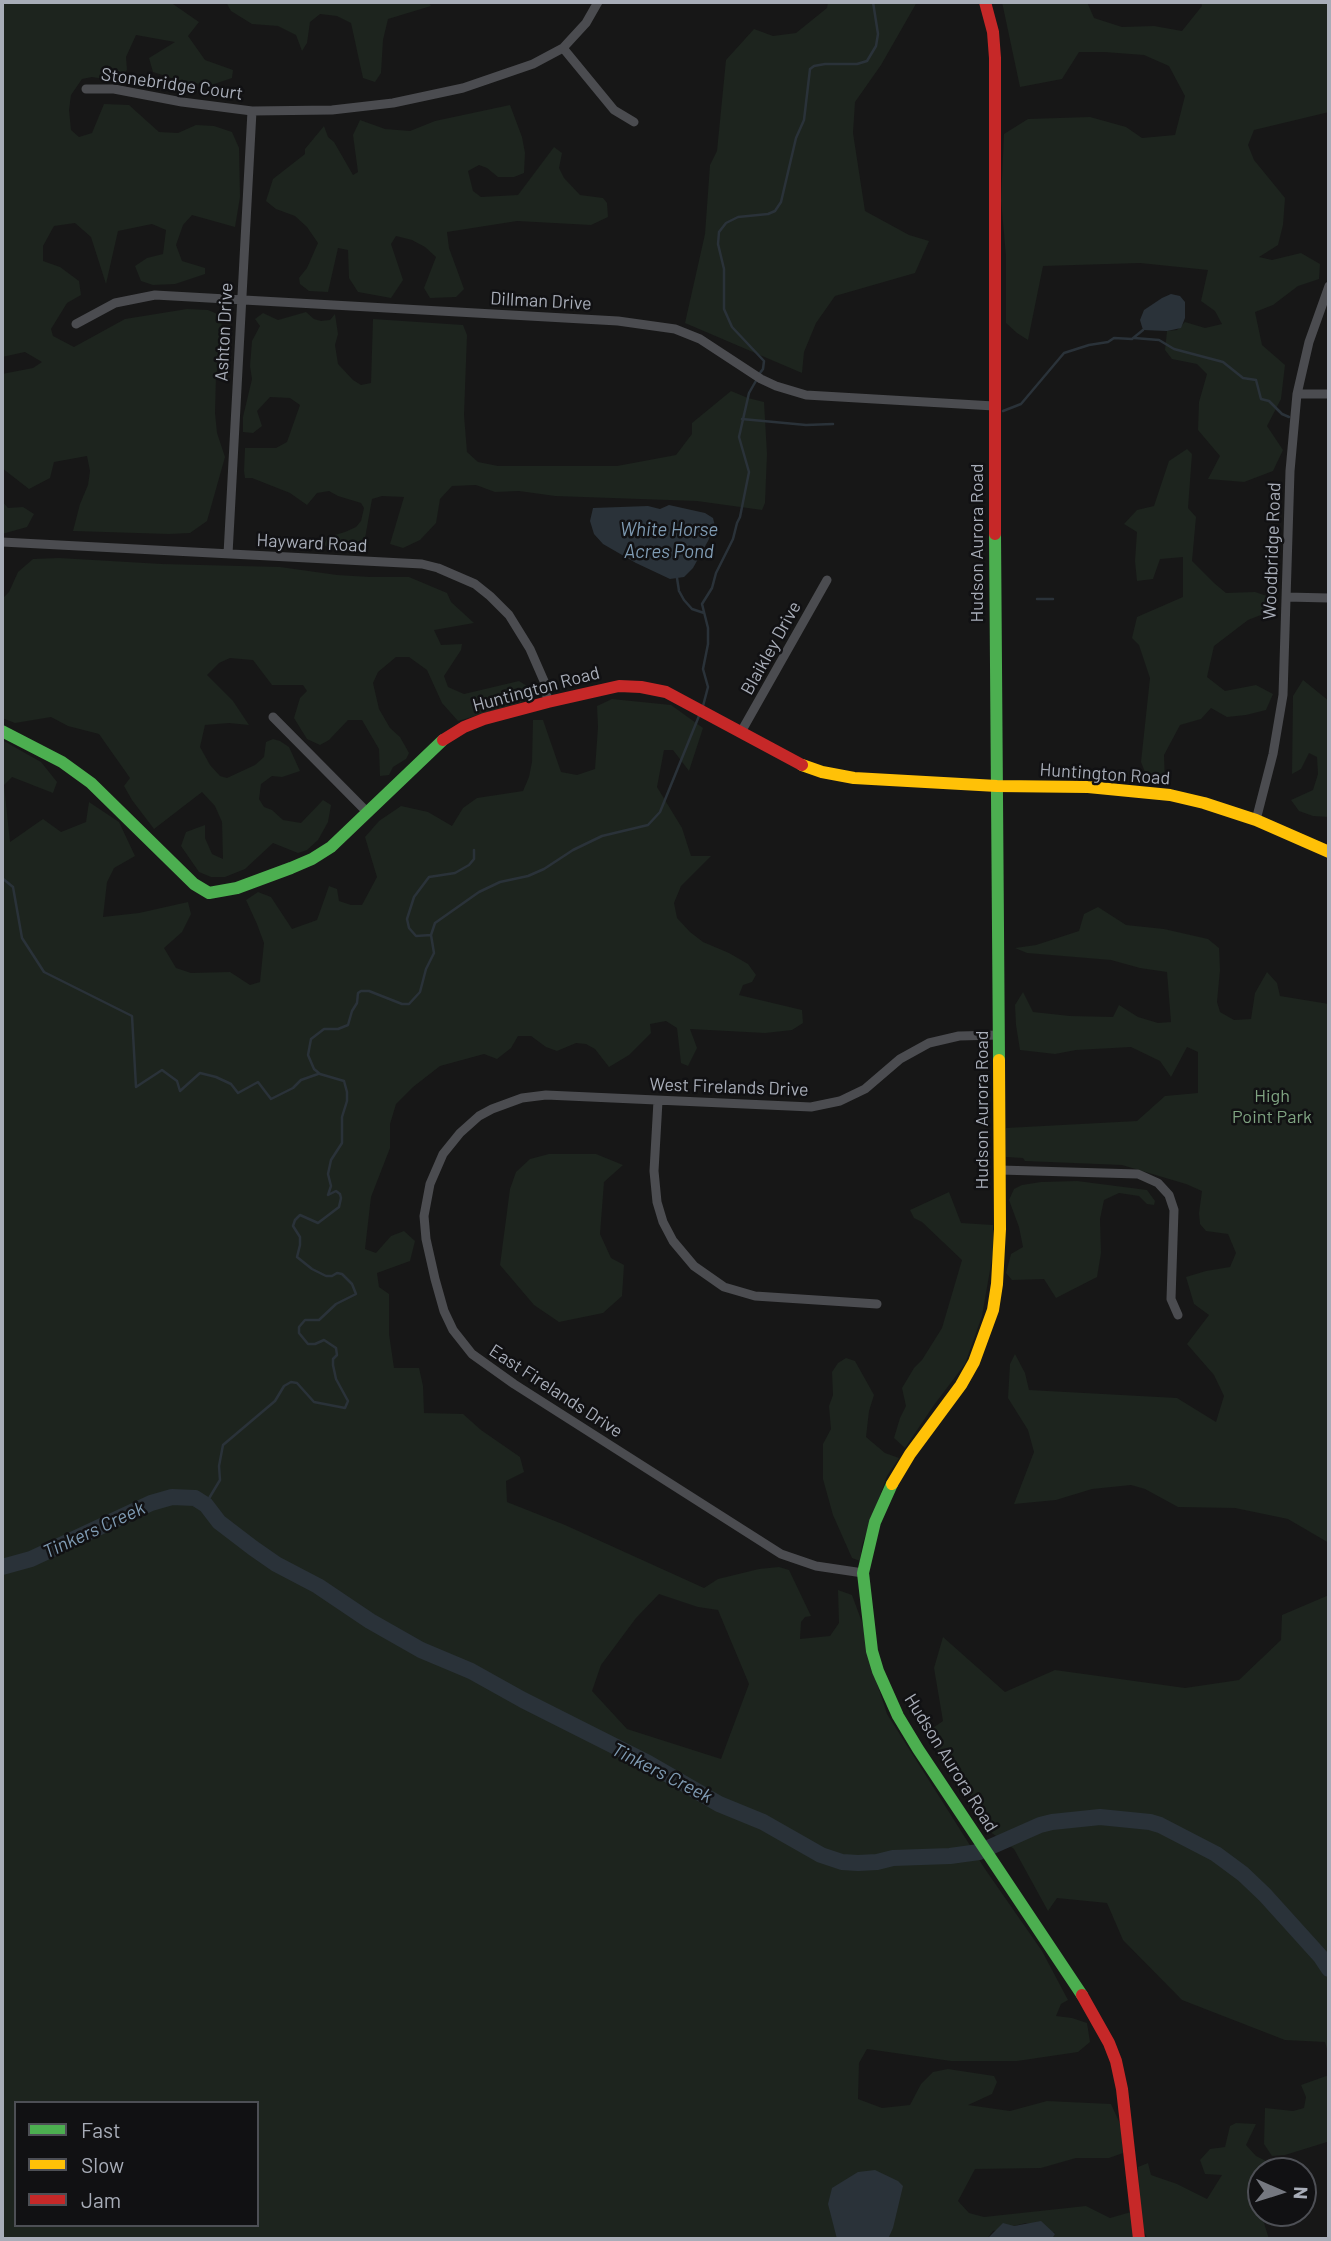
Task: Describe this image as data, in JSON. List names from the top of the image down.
{
  "streets": {
    "street": [
      "Stonebridge Court",
      "Dillman Drive",
      "Ashton Drive",
      "Hayward Road",
      "Hudson Aurora Road",
      "Woodbridge Road",
      "Blaikley Drive",
      "Huntington Road",
      "West Firelands Drive",
      "East Firelands Drive"
    ]
  },
  "crossings": [
    ["Stonebridge Court", "Ashton Drive"],
    ["Dillman Drive", "Ashton Drive"],
    ["Dillman Drive", "Hudson Aurora Road"],
    ["Ashton Drive", "Hayward Road"],
    ["Hayward Road", "Huntington Road"],
    ["Hudson Aurora Road", "Huntington Road"],
    ["Hudson Aurora Road", "West Firelands Drive"],
    ["Hudson Aurora Road", "East Firelands Drive"],
    ["Woodbridge Road", "Huntington Road"],
    ["Blaikley Drive", "Huntington Road"],
    ["West Firelands Drive", "East Firelands Drive"]
  ],
  "water": ["White Horse Acres Pond", "Tinkers Creek"],
  "parks": ["High Point Park"],
  "legend": ["Fast", "Slow", "Jam"],
  "north": "right"
}
